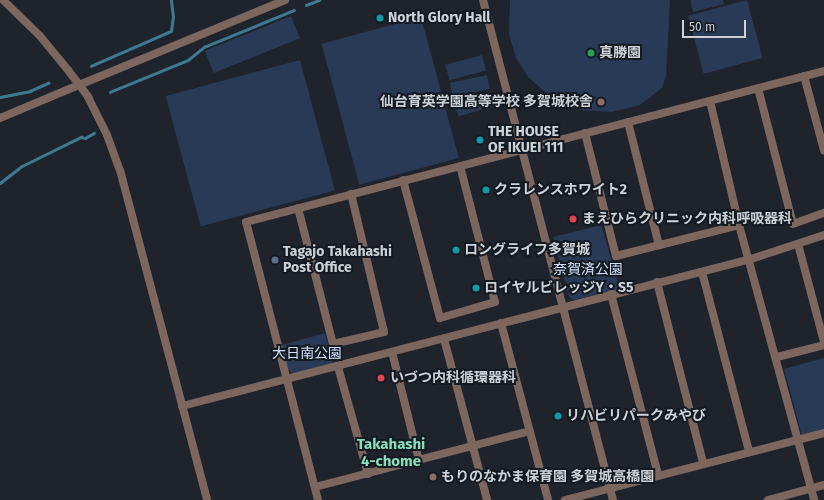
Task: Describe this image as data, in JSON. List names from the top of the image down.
{
  "districts": ["Takahashi 4-chome"],
  "parks": ["奈賀済公園", "大日南公園"],
  "places": [
    "North Glory Hall",
    "真勝園",
    "仙台育英学園高等学校 多賀城校舎",
    "THE HOUSE OF IKUEI 111",
    "クラレンスホワイト2",
    "まえひらクリニック内科呼吸器科",
    "ロングライフ多賀城",
    "Tagajo Takahashi Post Office",
    "ロイヤルビレッジY・S5",
    "いづつ内科循環器科",
    "リハビリパークみやび",
    "もりのなかま保育園 多賀城高橋園"
  ],
  "scale_bar": "50 m"
}
